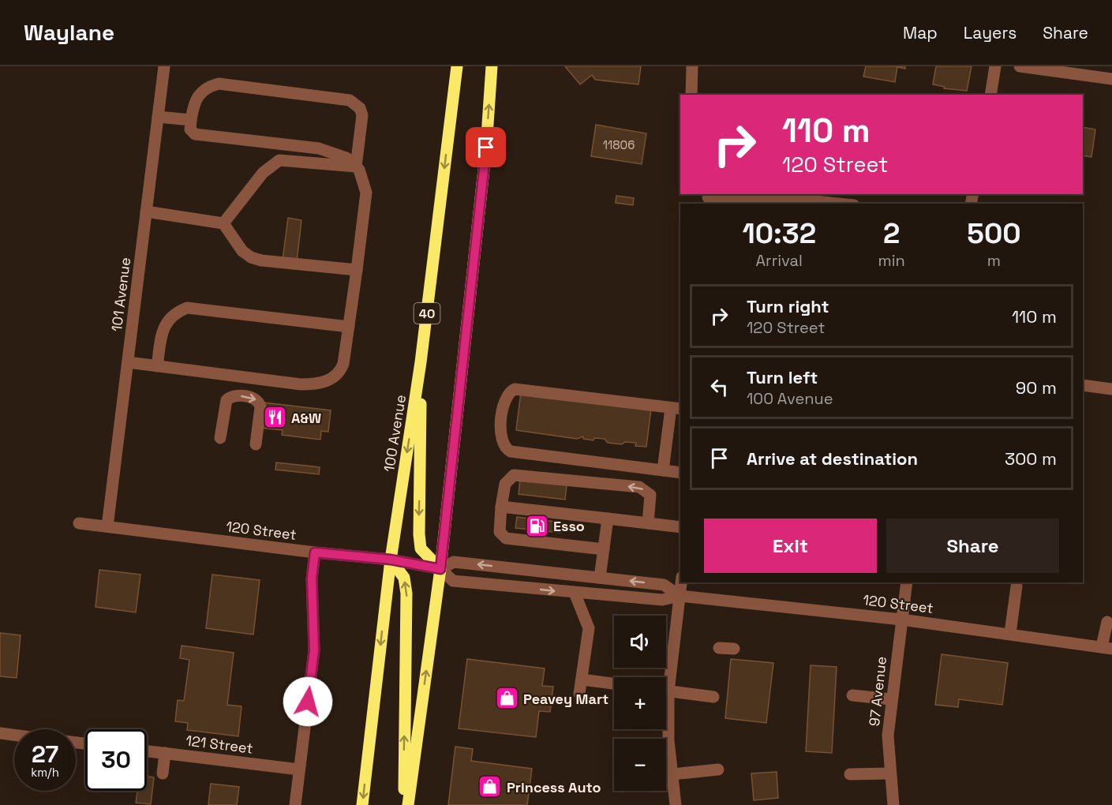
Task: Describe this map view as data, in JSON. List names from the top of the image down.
{
  "streets": {
    "main road": ["40", "100 Avenue"],
    "street": [
      "101 Avenue",
      "120 Street",
      "97 Avenue",
      "121 Street"
    ]
  },
  "crossings": [
    ["101 Avenue", "120 Street"],
    ["100 Avenue", "120 Street"],
    ["120 Street", "97 Avenue"]
  ],
  "places": {
    "restaurant": ["A&W"],
    "fuel station": ["Esso"],
    "shop": ["Peavey Mart", "Princess Auto"]
  },
  "house_numbers": ["11806"],
  "page": {
    "header": "Waylane",
    "nav": ["Map", "Layers", "Share"],
    "turn": ["110 m", "120 Street"],
    "eta": [
      "10:32",
      "Arrival",
      "2",
      "min",
      "500",
      "m"
    ],
    "list": [
      {
        "name": "Turn right",
        "note": "120 Street",
        "value": "110 m"
      },
      {
        "name": "Turn left",
        "note": "100 Avenue",
        "value": "90 m"
      },
      {
        "name": "Arrive at destination",
        "value": "300 m"
      }
    ],
    "buttons": ["Exit", "Share"],
    "map_buttons": ["+", "−"],
    "speed": "27 km/h",
    "limit": "30"
  }
}
